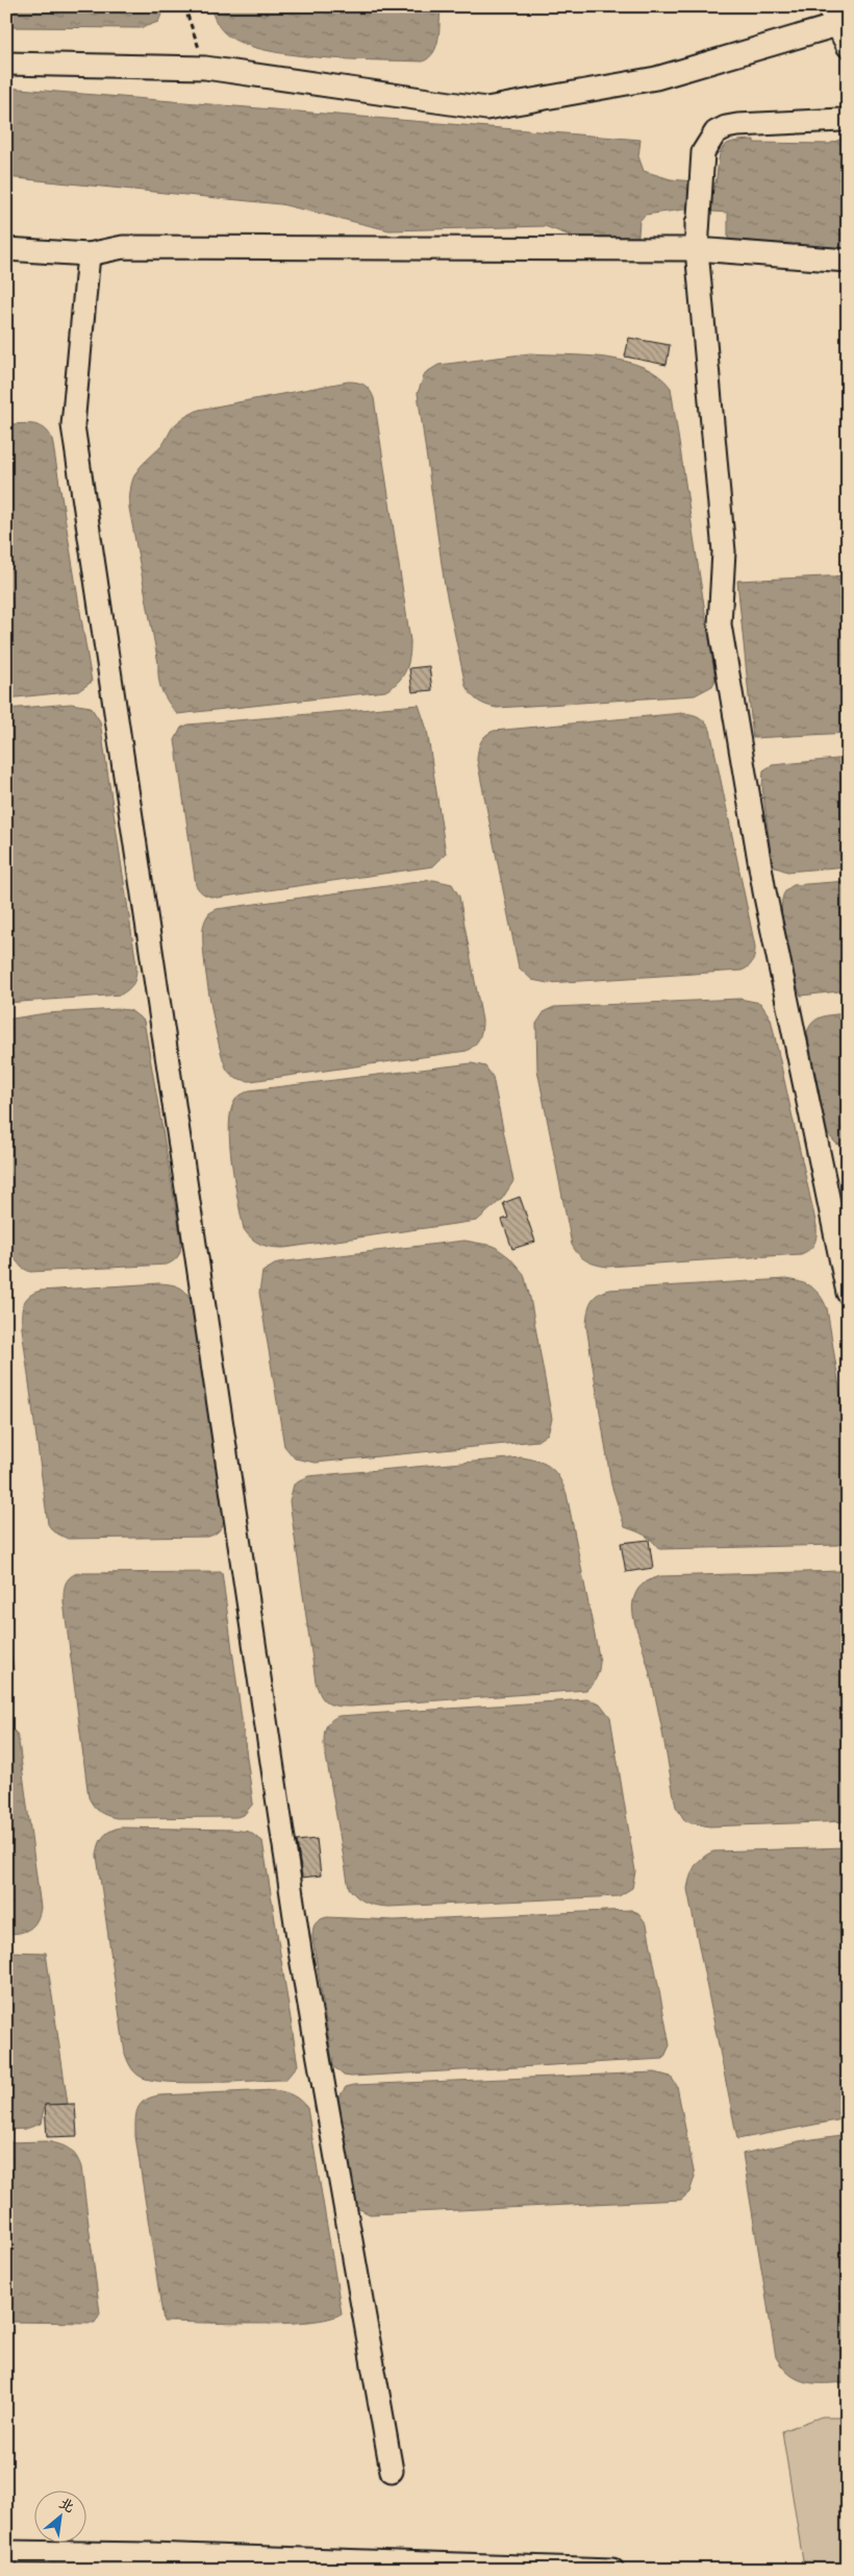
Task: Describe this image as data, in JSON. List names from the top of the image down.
{
  "north": "top right"
}
